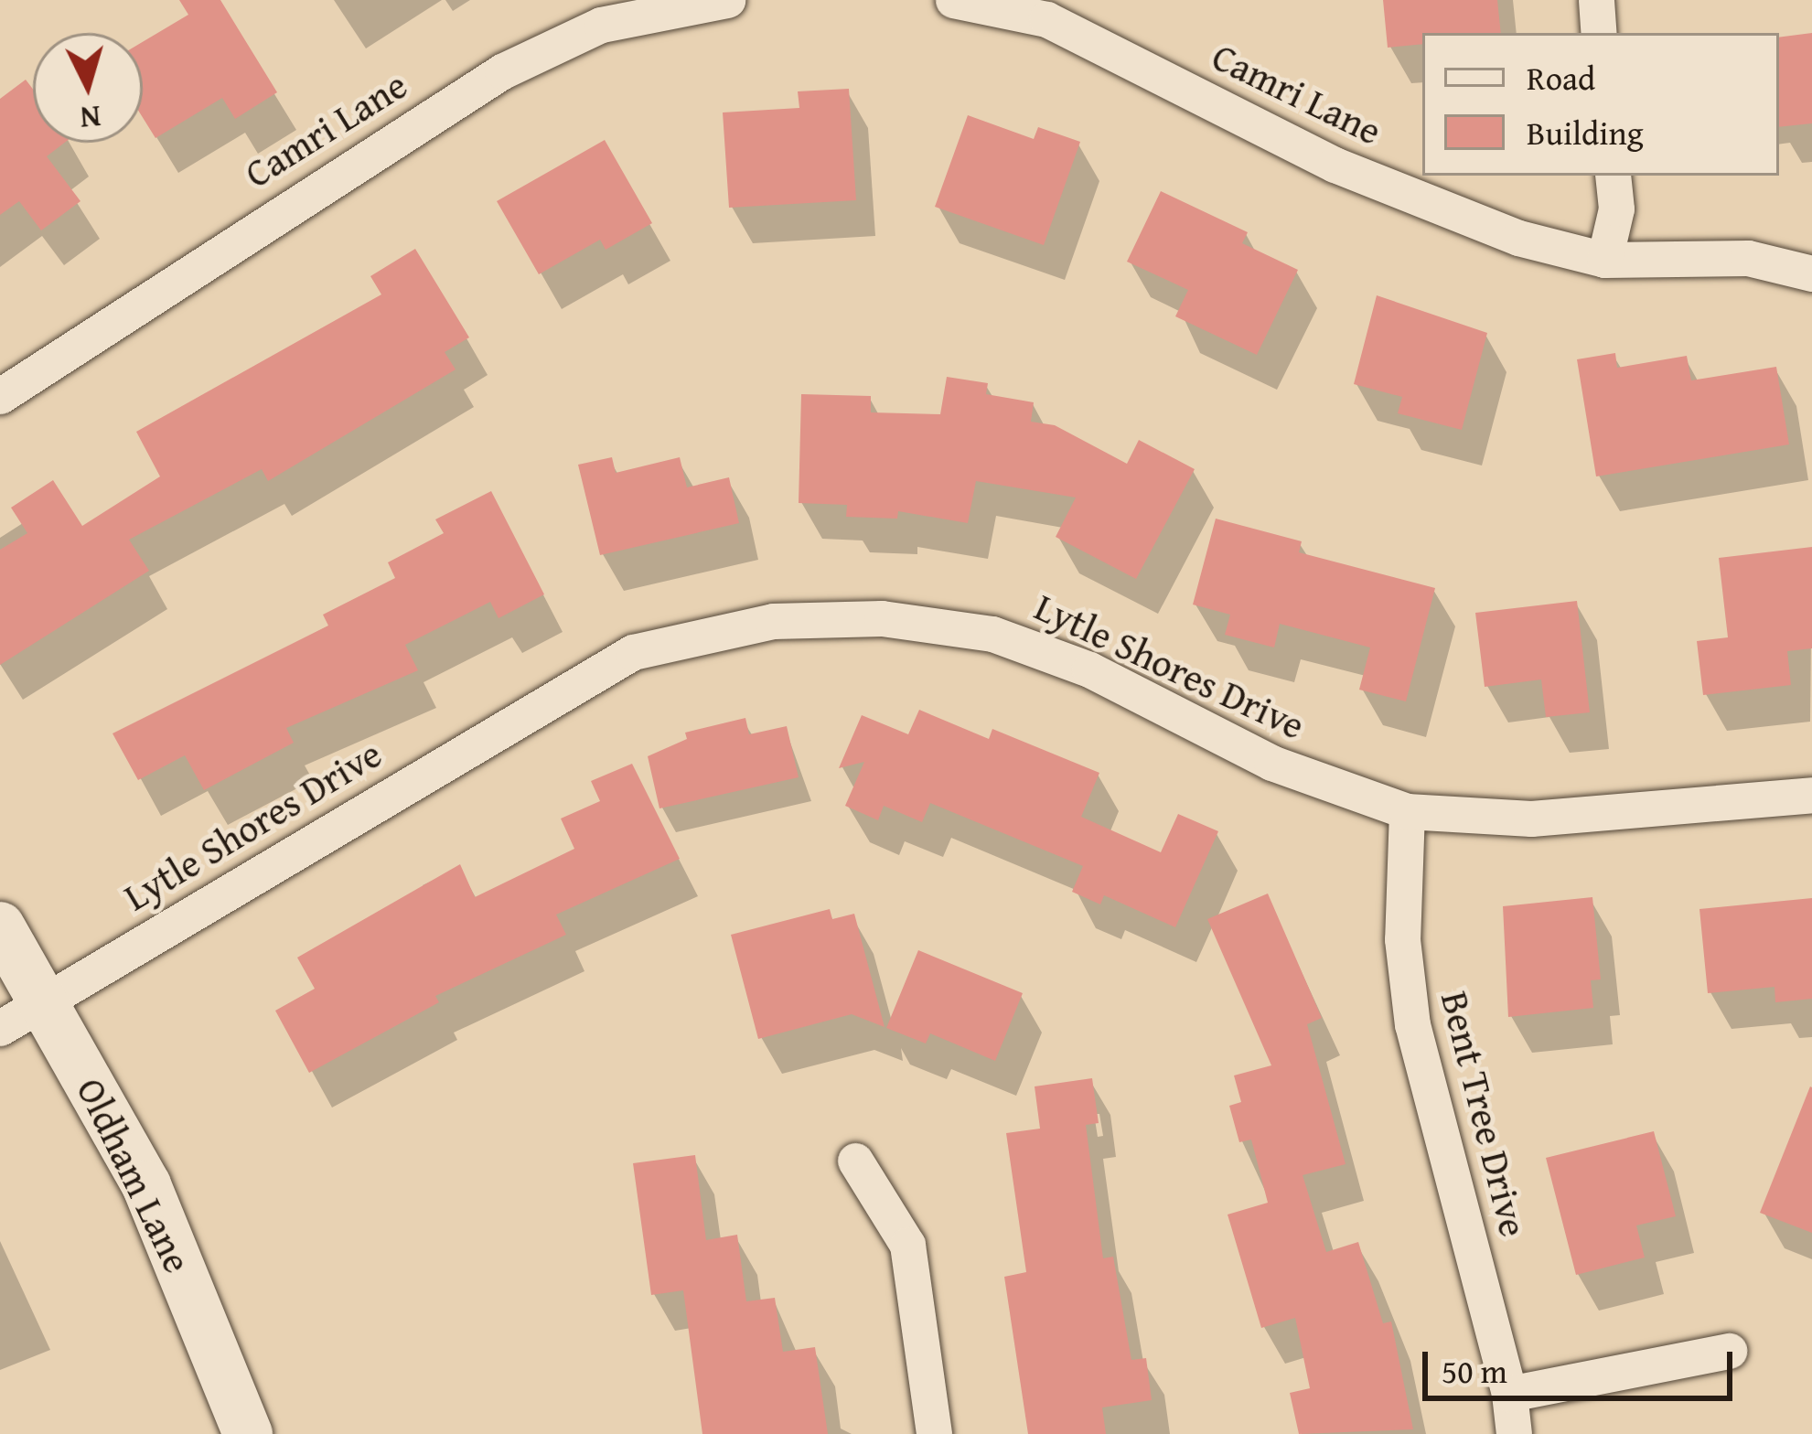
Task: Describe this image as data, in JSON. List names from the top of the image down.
{
  "streets": {
    "main road": ["Oldham Lane"],
    "street": ["Camri Lane", "Lytle Shores Drive", "Bent Tree Drive"]
  },
  "crossings": [
    ["Lytle Shores Drive", "Bent Tree Drive"],
    ["Lytle Shores Drive", "Oldham Lane"]
  ],
  "legend": ["Road", "Building"],
  "scale_bar": "50 m",
  "north": "bottom"
}
